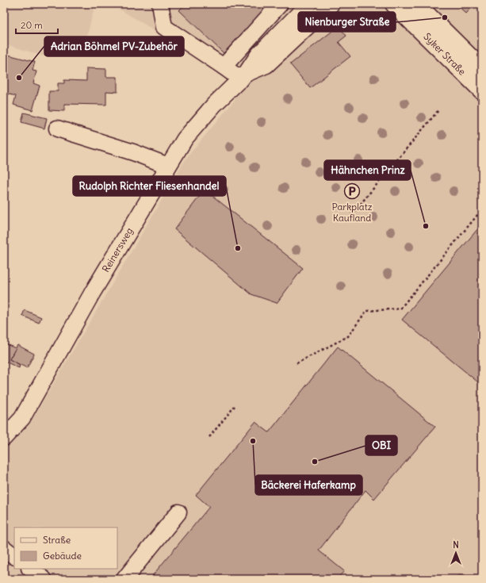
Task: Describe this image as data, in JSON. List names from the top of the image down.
{
  "streets": {
    "main road": ["Syker Straße"],
    "street": ["Reinersweg"]
  },
  "places": {
    "other": [
      "Nienburger Straße",
      "Adrian Böhmel PV-Zubehör",
      "Hähnchen Prinz",
      "Rudolph Richter Fliesenhandel",
      "Bäckerei Haferkamp",
      "OBI"
    ],
    "parking": ["Parkplatz Kaufland"]
  },
  "legend": ["Straße", "Gebäude"],
  "scale_bar": "20 m",
  "north": "top"
}
